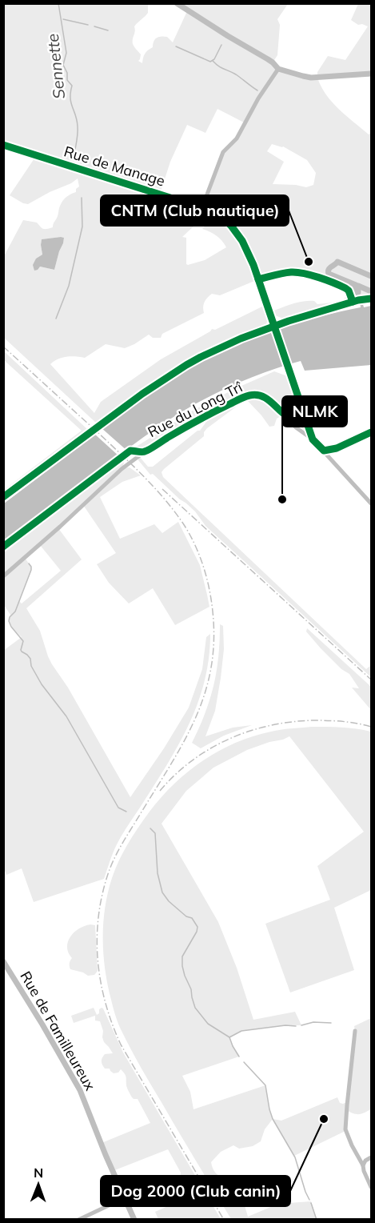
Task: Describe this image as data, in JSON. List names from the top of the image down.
{
  "streets": {
    "street": ["Rue de Manage", "Rue du Long Trî", "Rue de Familleureux"]
  },
  "water": ["Sennette"],
  "places": ["CNTM (Club nautique)", "NLMK", "Dog 2000 (Club canin)"],
  "north": "top"
}
